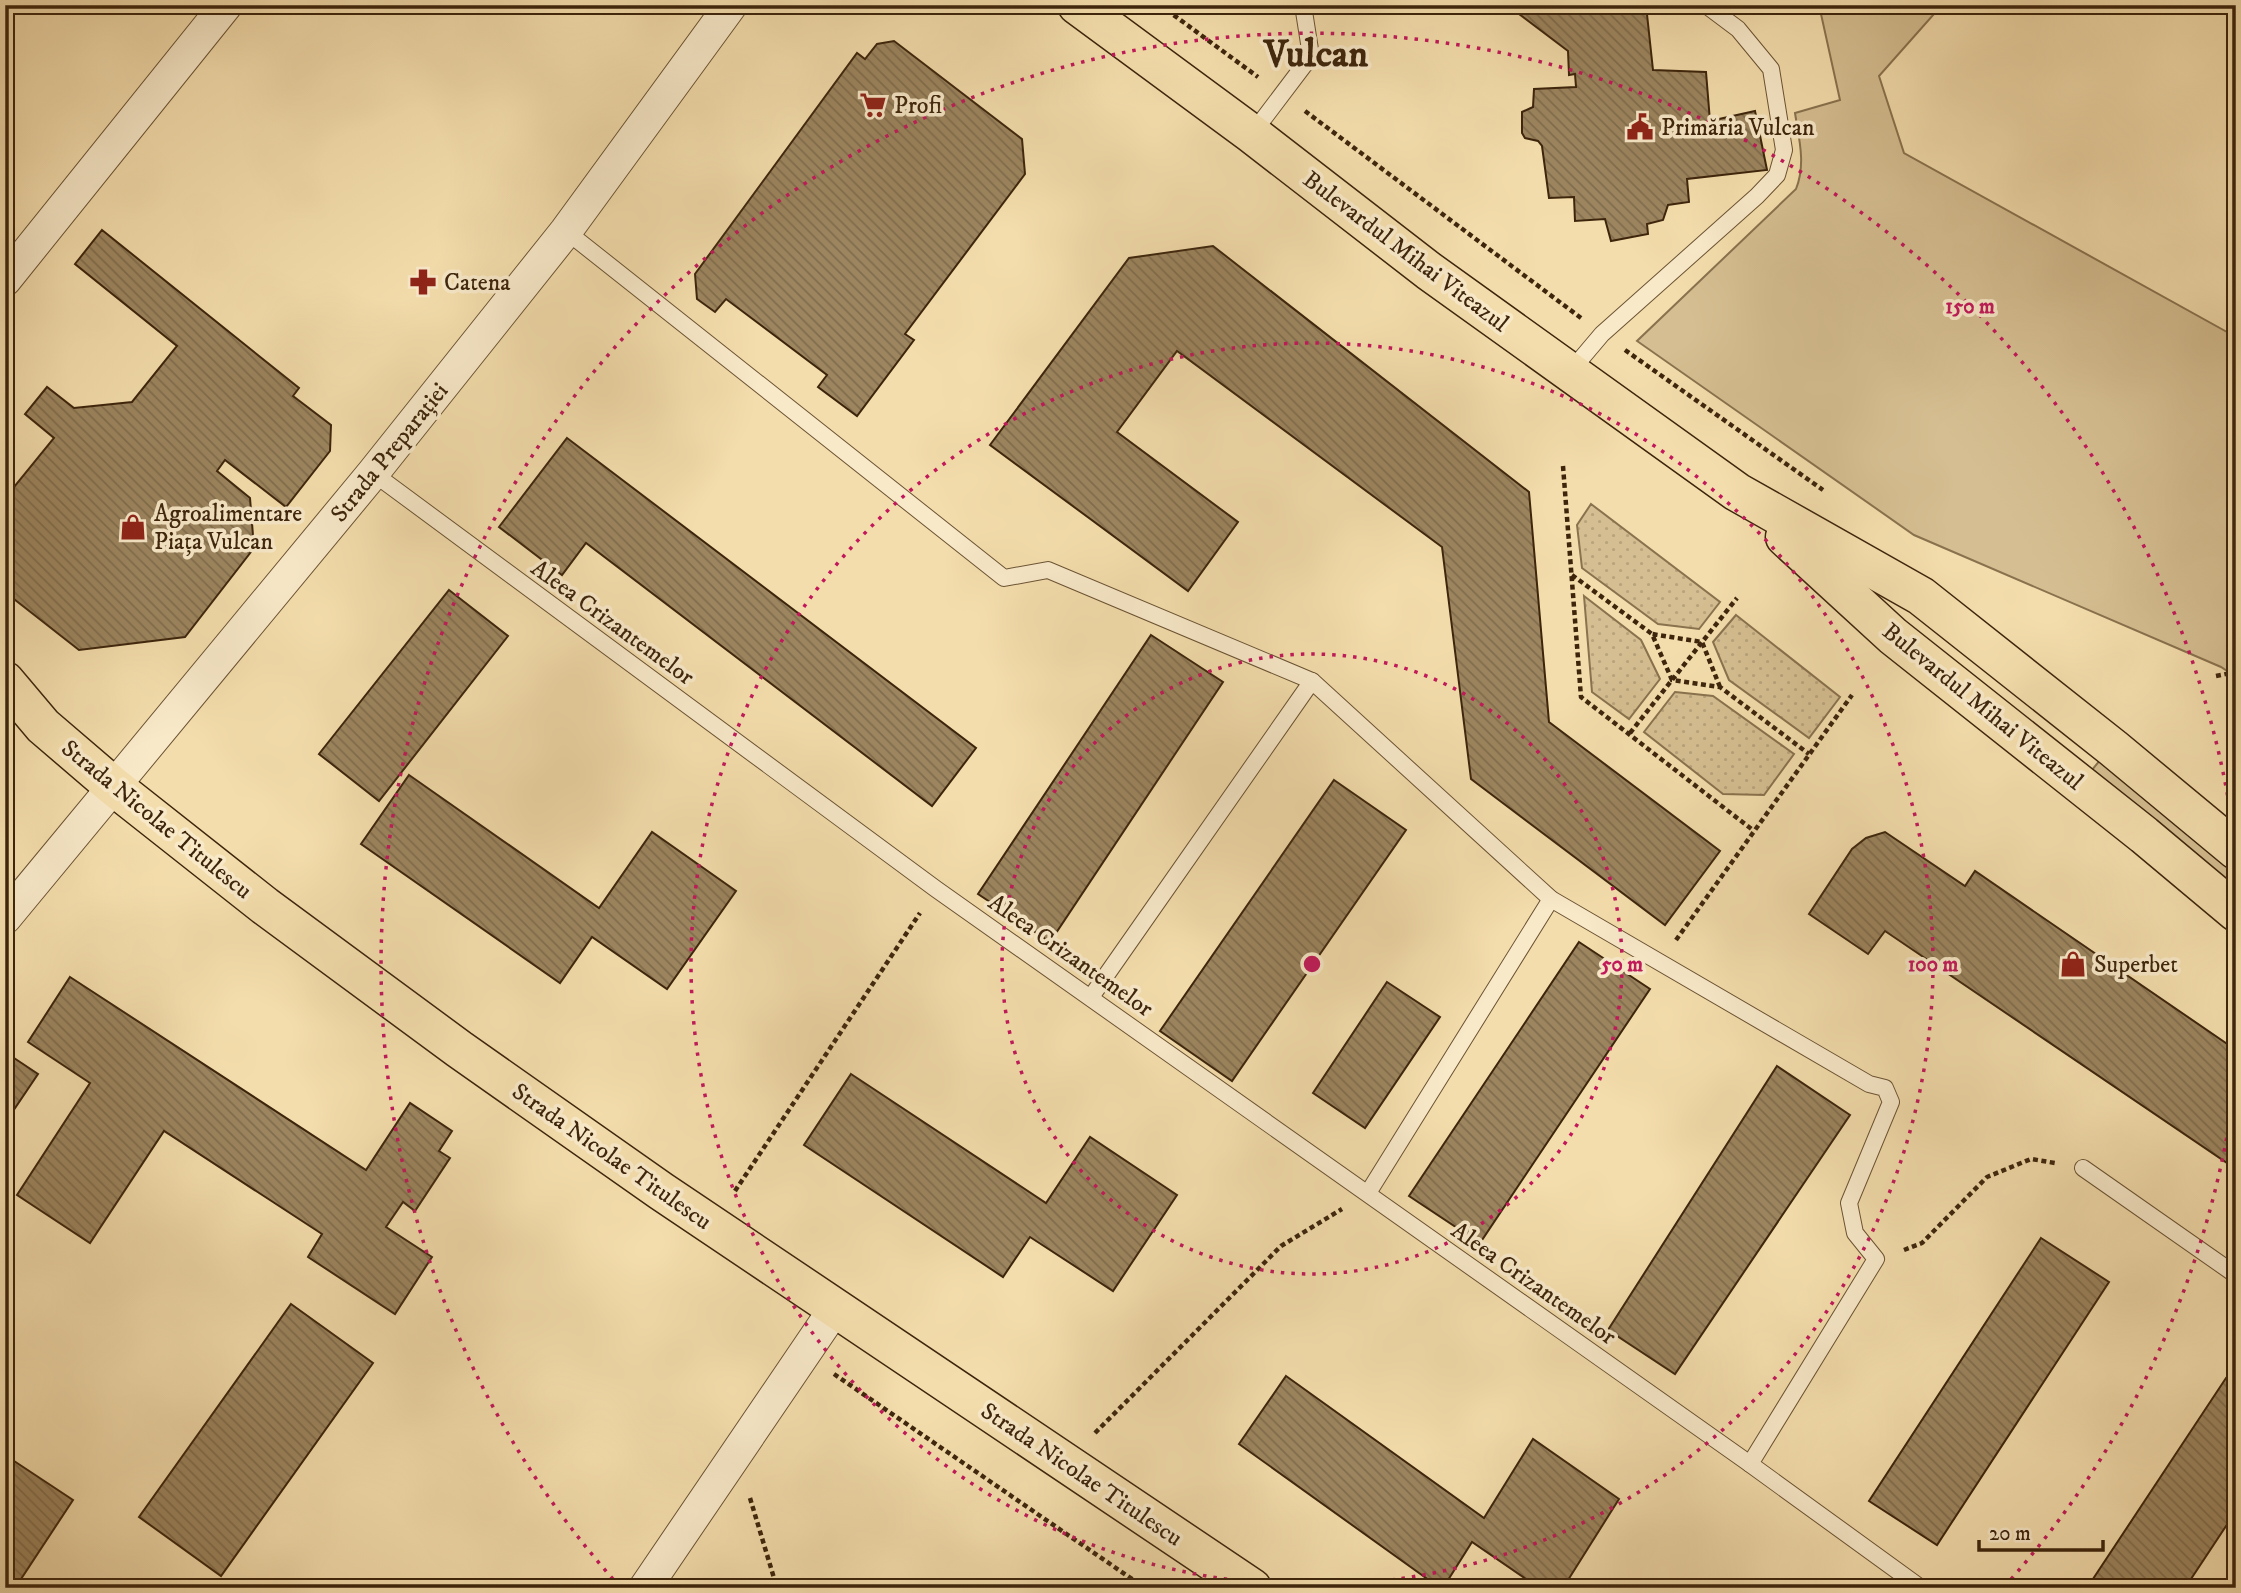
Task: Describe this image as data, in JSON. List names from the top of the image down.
{
  "streets": {
    "main road": ["Bulevardul Mihai Viteazul", "Strada Nicolae Titulescu"],
    "street": ["Strada Preparației"],
    "lane": ["Aleea Crizantemelor"]
  },
  "crossings": [
    ["Strada Preparației", "Aleea Crizantemelor"],
    ["Strada Preparației", "Strada Nicolae Titulescu"]
  ],
  "districts": ["Vulcan"],
  "places": {
    "supermarket": ["Profi"],
    "public building": ["Primăria Vulcan"],
    "pharmacy": ["Catena"],
    "shop": ["Agroalimentare Piața Vulcan", "Superbet"]
  },
  "scale_bar": "20 m",
  "rings": ["150 m", "50 m", "100 m"]
}
